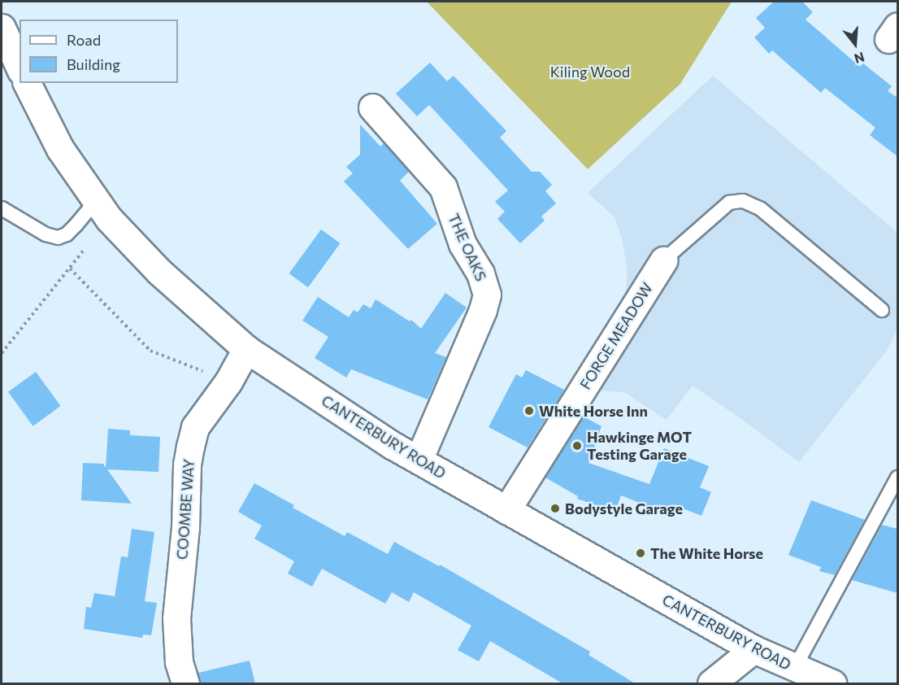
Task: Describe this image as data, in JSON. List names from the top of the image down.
{
  "streets": {
    "street": [
      "THE OAKS",
      "FORGE MEADOW",
      "CANTERBURY ROAD",
      "COOMBE WAY"
    ]
  },
  "crossings": [
    ["THE OAKS", "CANTERBURY ROAD"],
    ["FORGE MEADOW", "CANTERBURY ROAD"],
    ["CANTERBURY ROAD", "COOMBE WAY"]
  ],
  "parks": ["Kiling Wood"],
  "places": [
    "White Horse Inn",
    "Hawkinge MOT Testing Garage",
    "Bodystyle Garage",
    "The White Horse"
  ],
  "legend": ["Road", "Building"],
  "north": "bottom"
}
